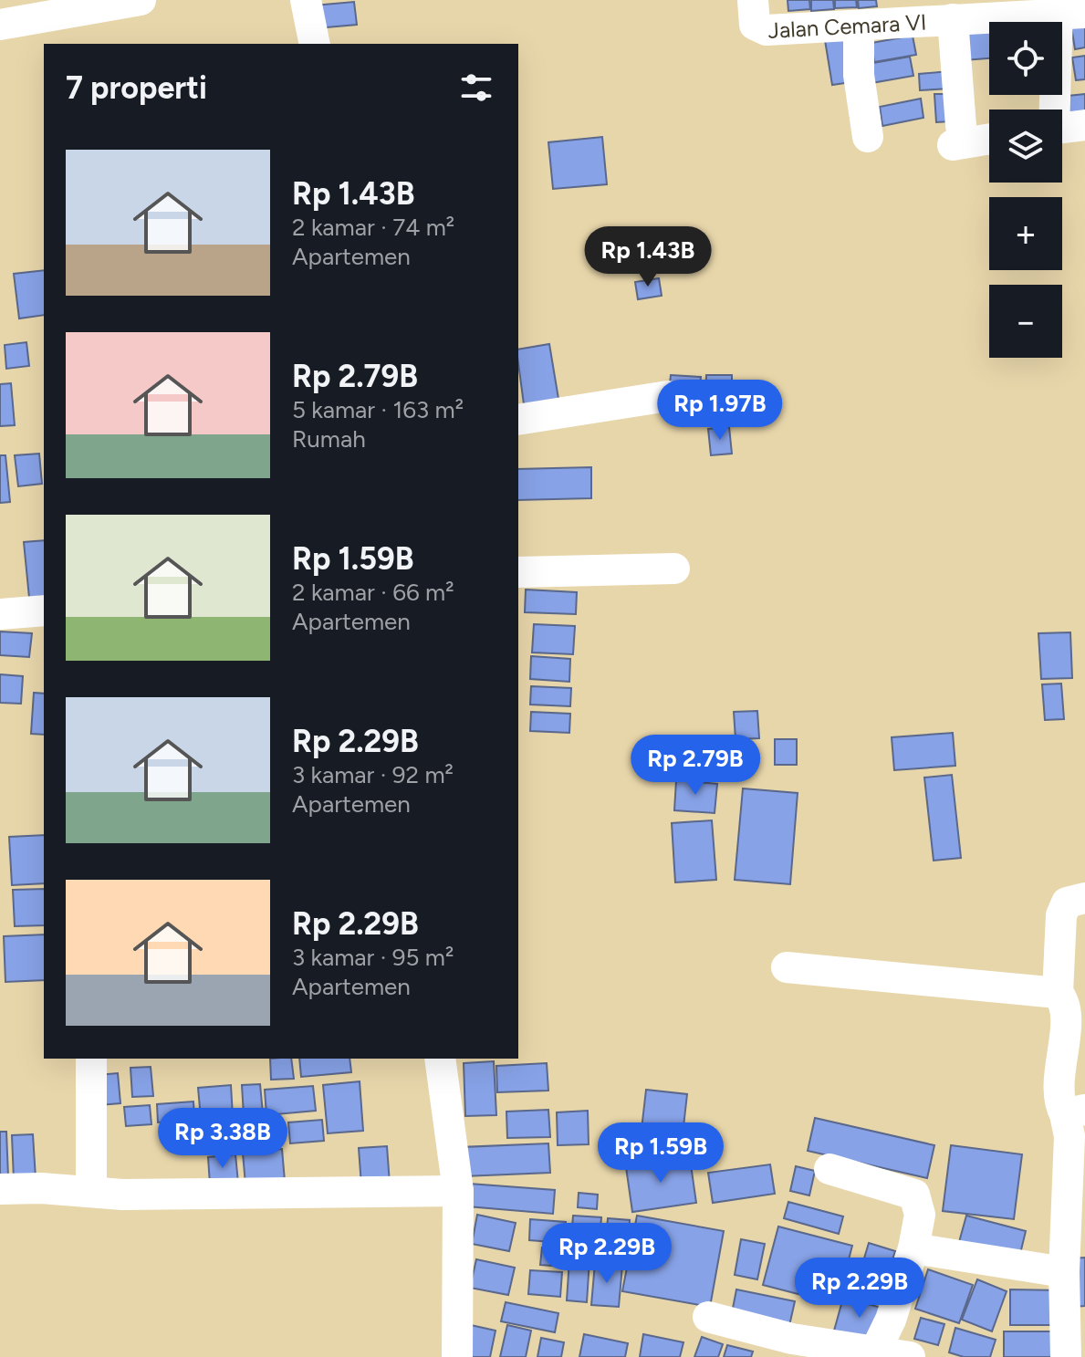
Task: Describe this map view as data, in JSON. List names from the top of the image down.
{
  "streets": {
    "street": ["Jalan Cemara VI"]
  },
  "page": {
    "map_buttons": ["+", "−"],
    "heading": "7 properti",
    "list": [
      {
        "name": "Rp 1.43B",
        "note": "2 kamar · 74 m² · Apartemen"
      },
      {
        "name": "Rp 2.79B",
        "note": "5 kamar · 163 m² · Rumah"
      },
      {
        "name": "Rp 1.59B",
        "note": "2 kamar · 66 m² · Apartemen"
      },
      {
        "name": "Rp 2.29B",
        "note": "3 kamar · 92 m² · Apartemen"
      },
      {
        "name": "Rp 2.29B",
        "note": "3 kamar · 95 m² · Apartemen"
      }
    ],
    "price": [
      "Rp 1.43B",
      "Rp 1.97B",
      "Rp 2.79B",
      "Rp 3.38B",
      "Rp 1.59B",
      "Rp 2.29B",
      "Rp 2.29B"
    ]
  }
}
